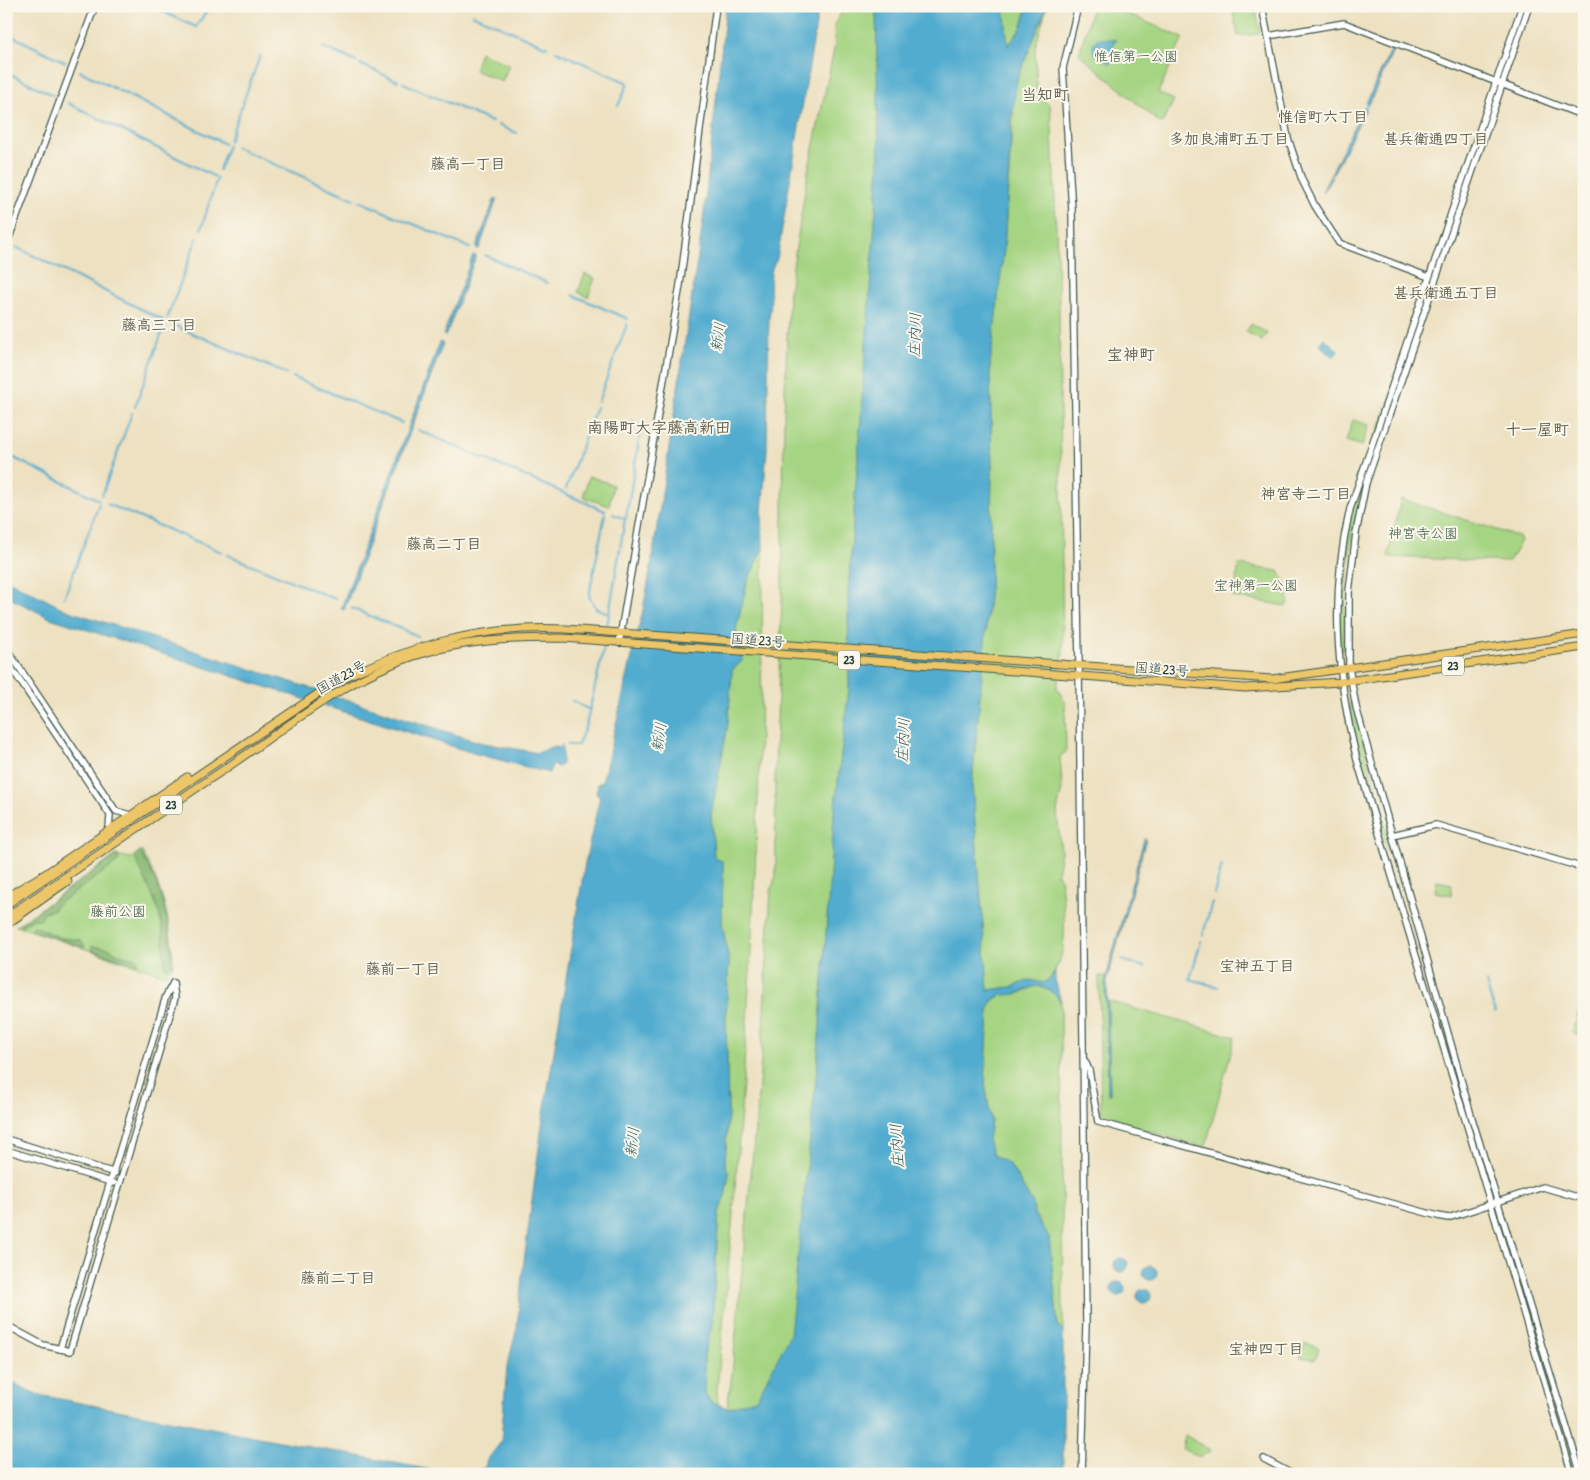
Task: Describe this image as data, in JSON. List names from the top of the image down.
{
  "streets": {
    "highway": ["国道23号", "23"]
  },
  "districts": [
    "当知町",
    "惟信町六丁目",
    "多加良浦町五丁目",
    "甚兵衛通四丁目",
    "藤高一丁目",
    "甚兵衛通五丁目",
    "藤高三丁目",
    "宝神町",
    "南陽町大字藤高新田",
    "十一屋町",
    "神宮寺二丁目",
    "藤高二丁目",
    "宝神五丁目",
    "藤前一丁目",
    "藤前二丁目",
    "宝神四丁目"
  ],
  "water": ["庄内川", "新川"],
  "parks": [
    "惟信第一公園",
    "神宮寺公園",
    "宝神第一公園",
    "藤前公園"
  ]
}
